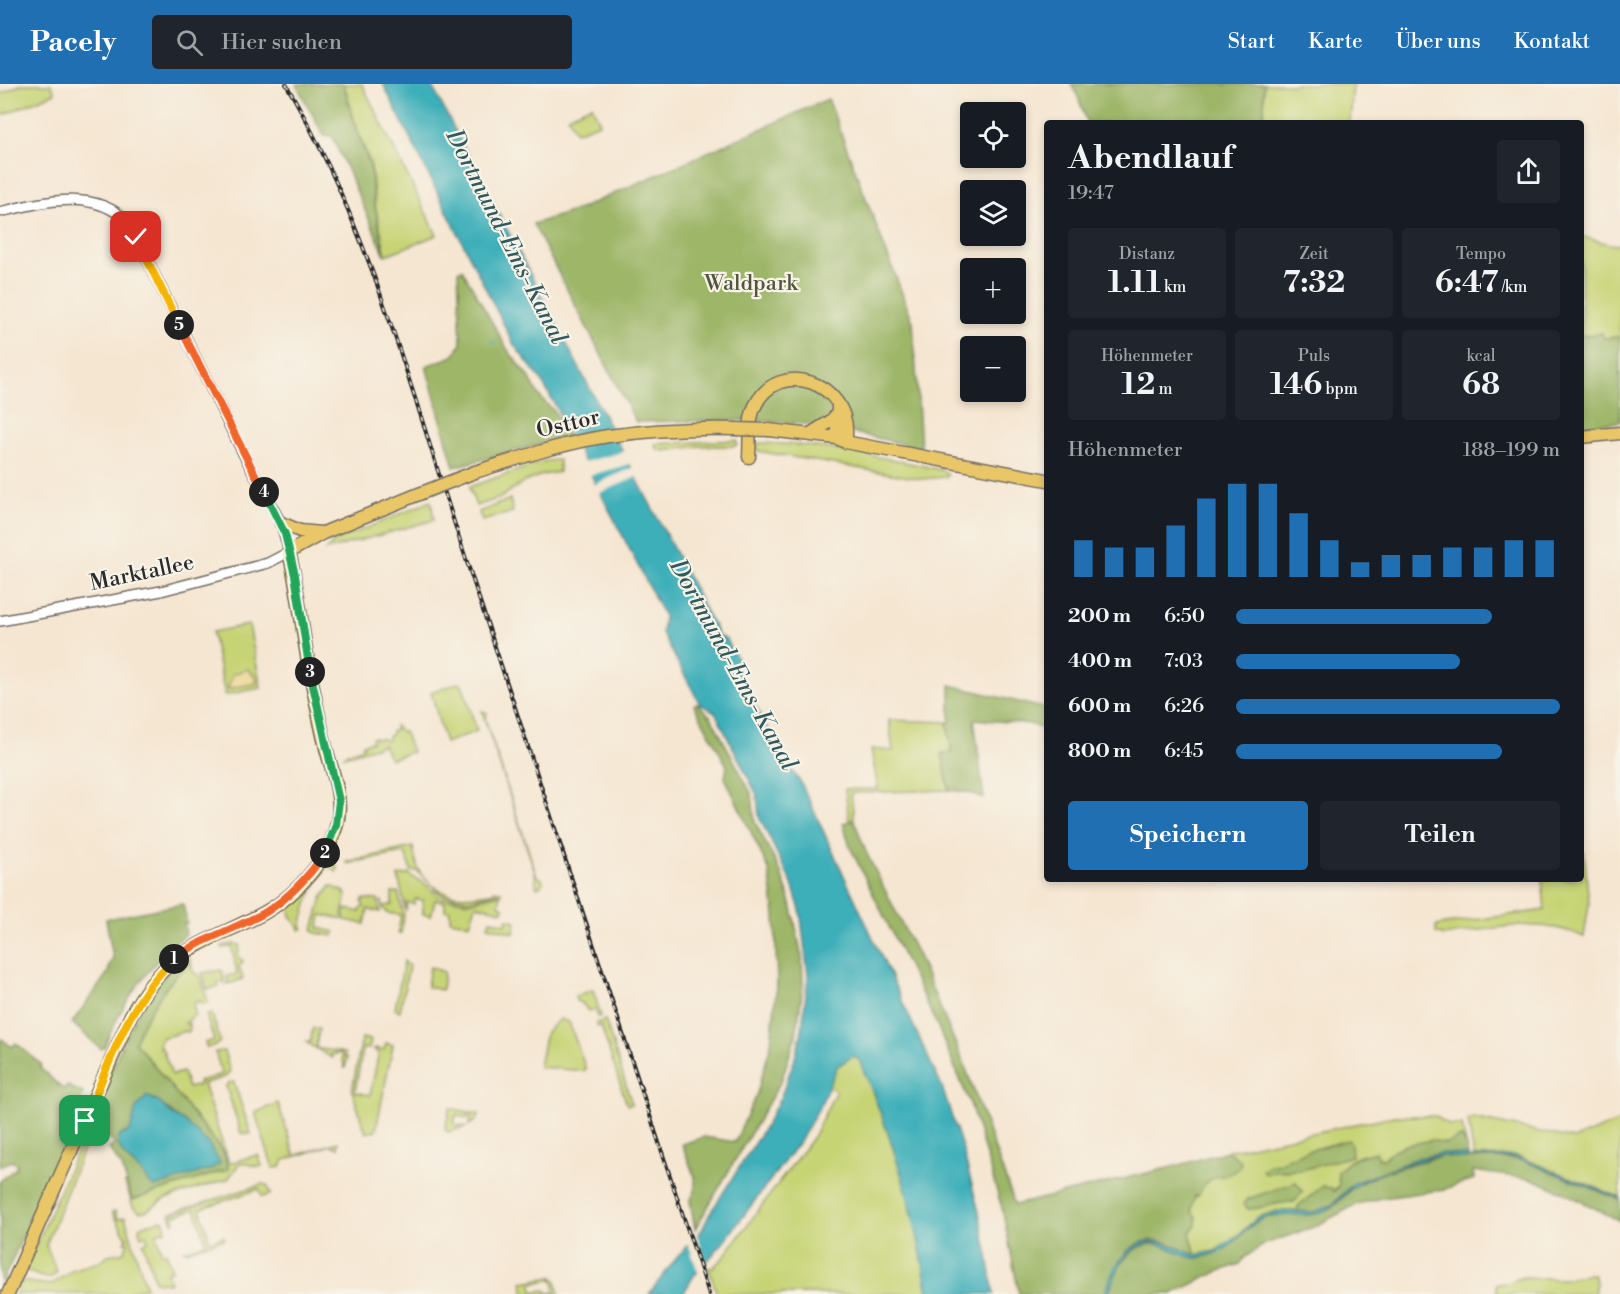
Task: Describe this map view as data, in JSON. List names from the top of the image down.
{
  "streets": {
    "main road": ["Osttor"],
    "street": ["Marktallee"]
  },
  "crossings": [
    ["Osttor", "Marktallee"]
  ],
  "water": ["Dortmund-Ems-Kanal"],
  "parks": ["Waldpark"],
  "page": {
    "header": "Pacely",
    "search": "Hier suchen",
    "nav": [
      "Start",
      "Karte",
      "Über uns",
      "Kontakt"
    ],
    "map_buttons": ["+", "−"],
    "heading": ["Abendlauf", "19:47"],
    "stats": [
      ["Distanz", "1.11 km"],
      ["Zeit", "7:32"],
      ["Tempo", "6:47 /km"],
      ["Höhenmeter", "12 m"],
      ["Puls", "146 bpm"],
      ["kcal", "68"]
    ],
    "pins": [
      "5",
      "4",
      "3",
      "2",
      "1"
    ],
    "chart": ["Höhenmeter", "188–199 m"],
    "list": [
      {
        "name": "200 m",
        "note": "6:50"
      },
      {
        "name": "400 m",
        "note": "7:03"
      },
      {
        "name": "600 m",
        "note": "6:26"
      },
      {
        "name": "800 m",
        "note": "6:45"
      }
    ],
    "buttons": ["Speichern", "Teilen"]
  }
}
